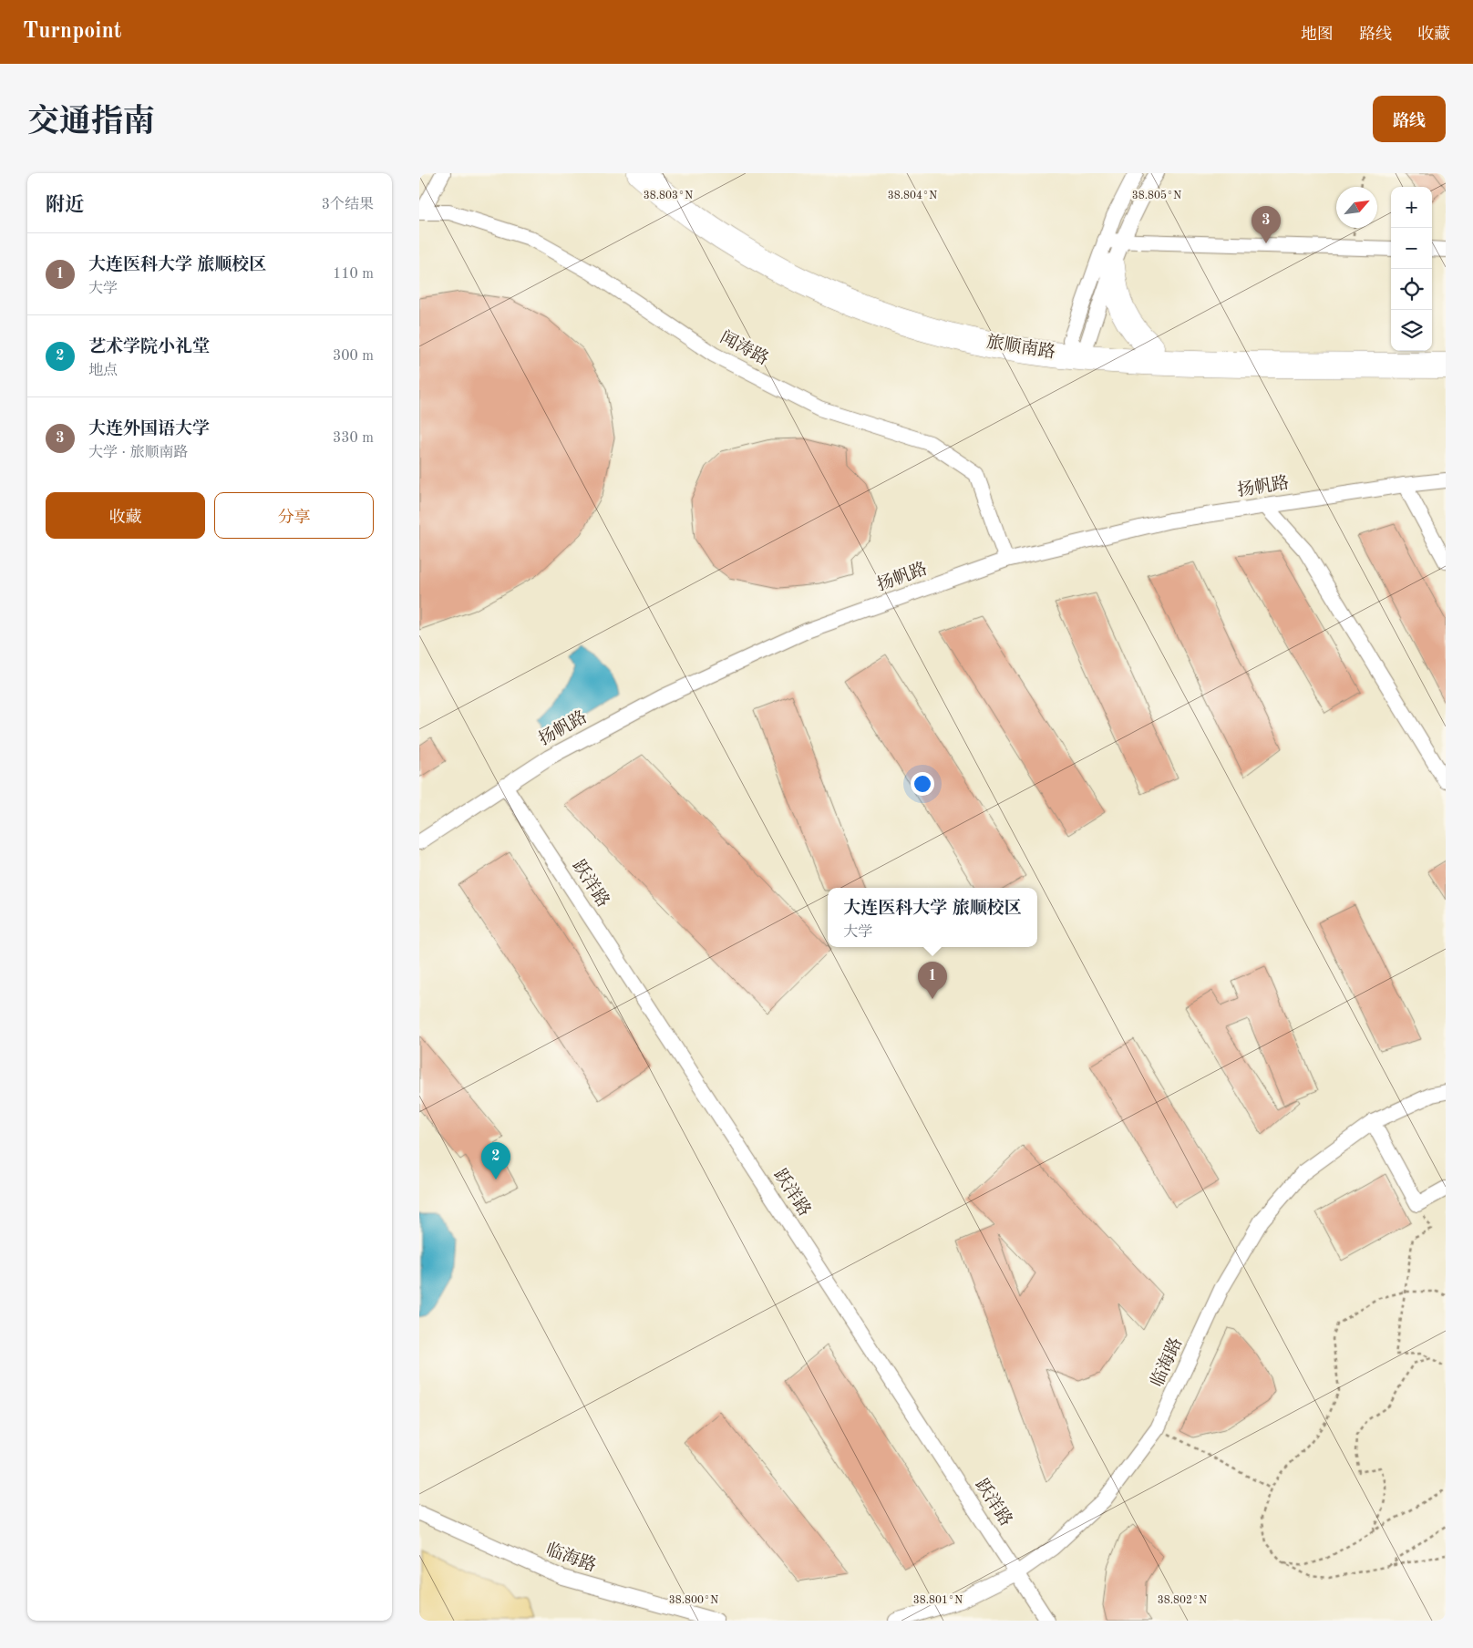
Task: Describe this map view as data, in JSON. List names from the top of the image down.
{
  "streets": {
    "highway": ["旅顺南路"],
    "street": [
      "闻涛路",
      "扬帆路",
      "跃洋路",
      "临海路"
    ]
  },
  "crossings": [
    ["闻涛路", "扬帆路"],
    ["扬帆路", "跃洋路"],
    ["跃洋路", "临海路"]
  ],
  "north": "top right",
  "page": {
    "header": "Turnpoint",
    "nav": ["地图", "路线", "收藏"],
    "title": "交通指南",
    "buttons": [
      "路线",
      ["收藏", "分享"]
    ],
    "heading": ["附近", "3个结果"],
    "map_buttons": ["+", "−"],
    "pins": ["3", "1", "2"],
    "list": [
      {
        "mark": "1",
        "name": "大连医科大学 旅顺校区",
        "note": "大学",
        "value": "110 m"
      },
      {
        "mark": "2",
        "name": "艺术学院小礼堂",
        "note": "地点",
        "value": "300 m"
      },
      {
        "mark": "3",
        "name": "大连外国语大学",
        "note": "大学 · 旅顺南路",
        "value": "330 m"
      }
    ],
    "popup": ["大连医科大学 旅顺校区", "大学"]
  },
  "coordinates": [
    "38.803°N",
    "38.804°N",
    "38.805°N",
    "38.800°N",
    "38.801°N",
    "38.802°N"
  ]
}
